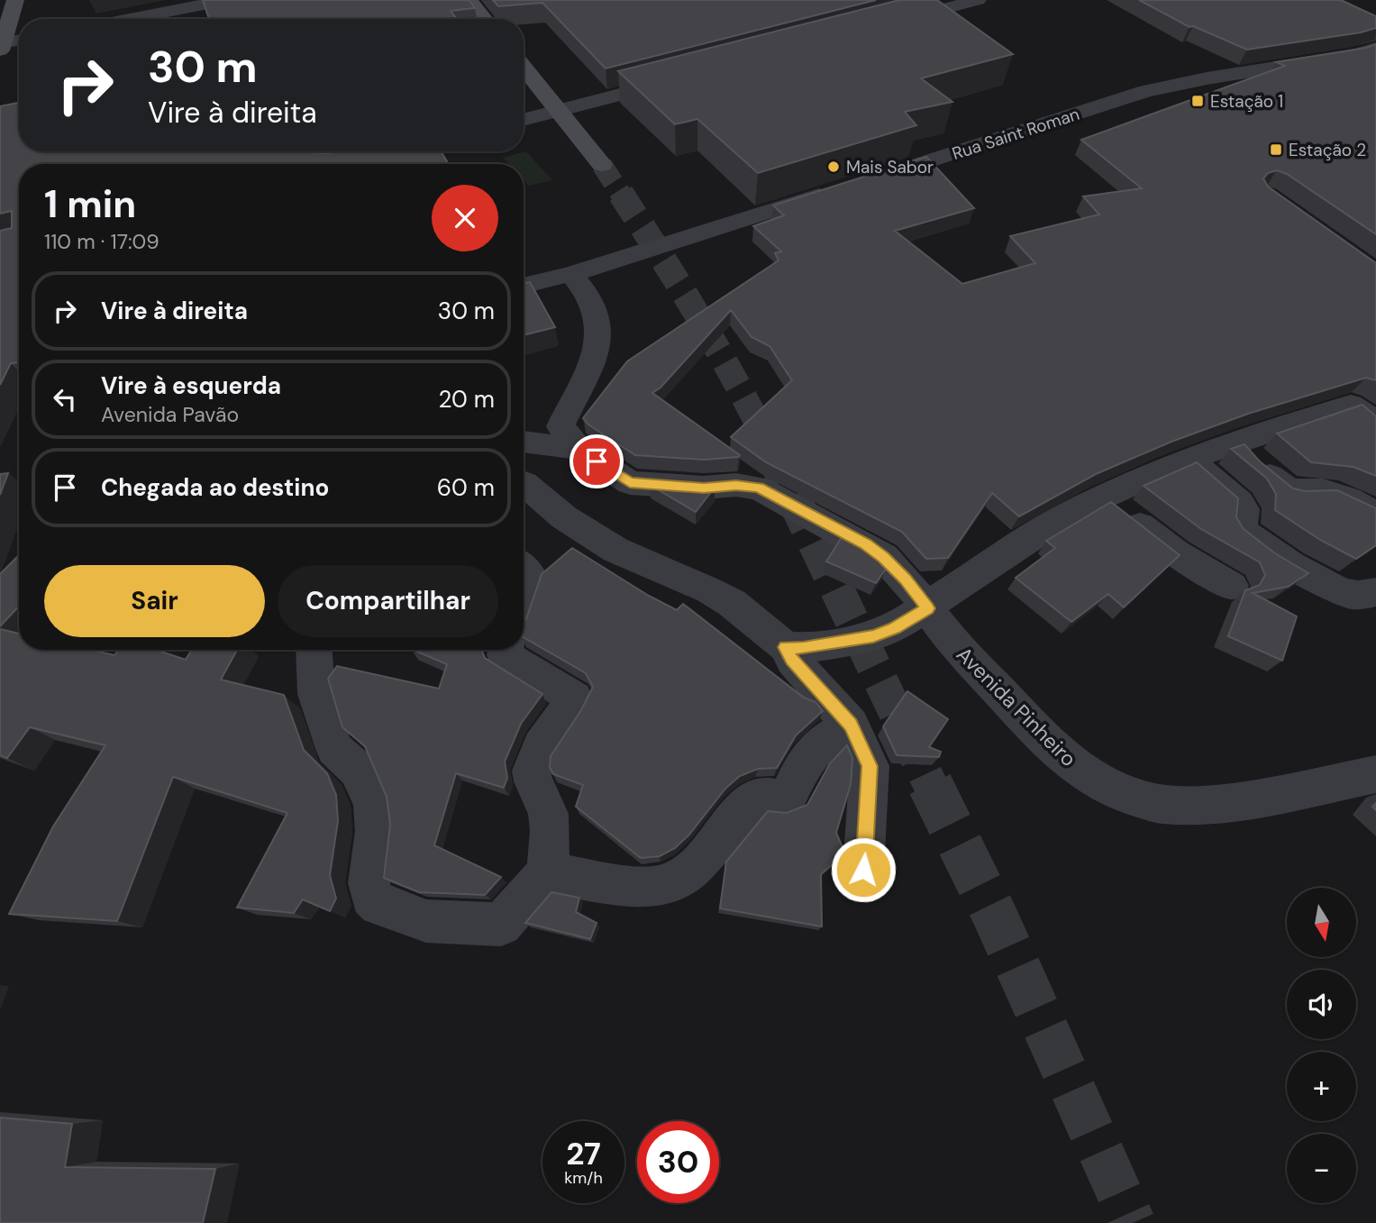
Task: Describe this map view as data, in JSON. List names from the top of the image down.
{
  "streets": {
    "street": ["Rua Saint Roman", "Avenida Pinheiro"]
  },
  "places": {
    "transit": ["Estação 1", "Estação 2"],
    "other": ["Mais Sabor"]
  },
  "north": "bottom",
  "page": {
    "turn": ["30 m", "Vire à direita"],
    "heading": ["1 min", "110 m · 17:09"],
    "list": [
      {
        "name": "Vire à direita",
        "value": "30 m"
      },
      {
        "name": "Vire à esquerda",
        "note": "Avenida Pavão",
        "value": "20 m"
      },
      {
        "name": "Chegada ao destino",
        "value": "60 m"
      }
    ],
    "buttons": ["Sair", "Compartilhar"],
    "map_buttons": ["+", "−"],
    "speed": "27 km/h",
    "limit": "30"
  }
}
